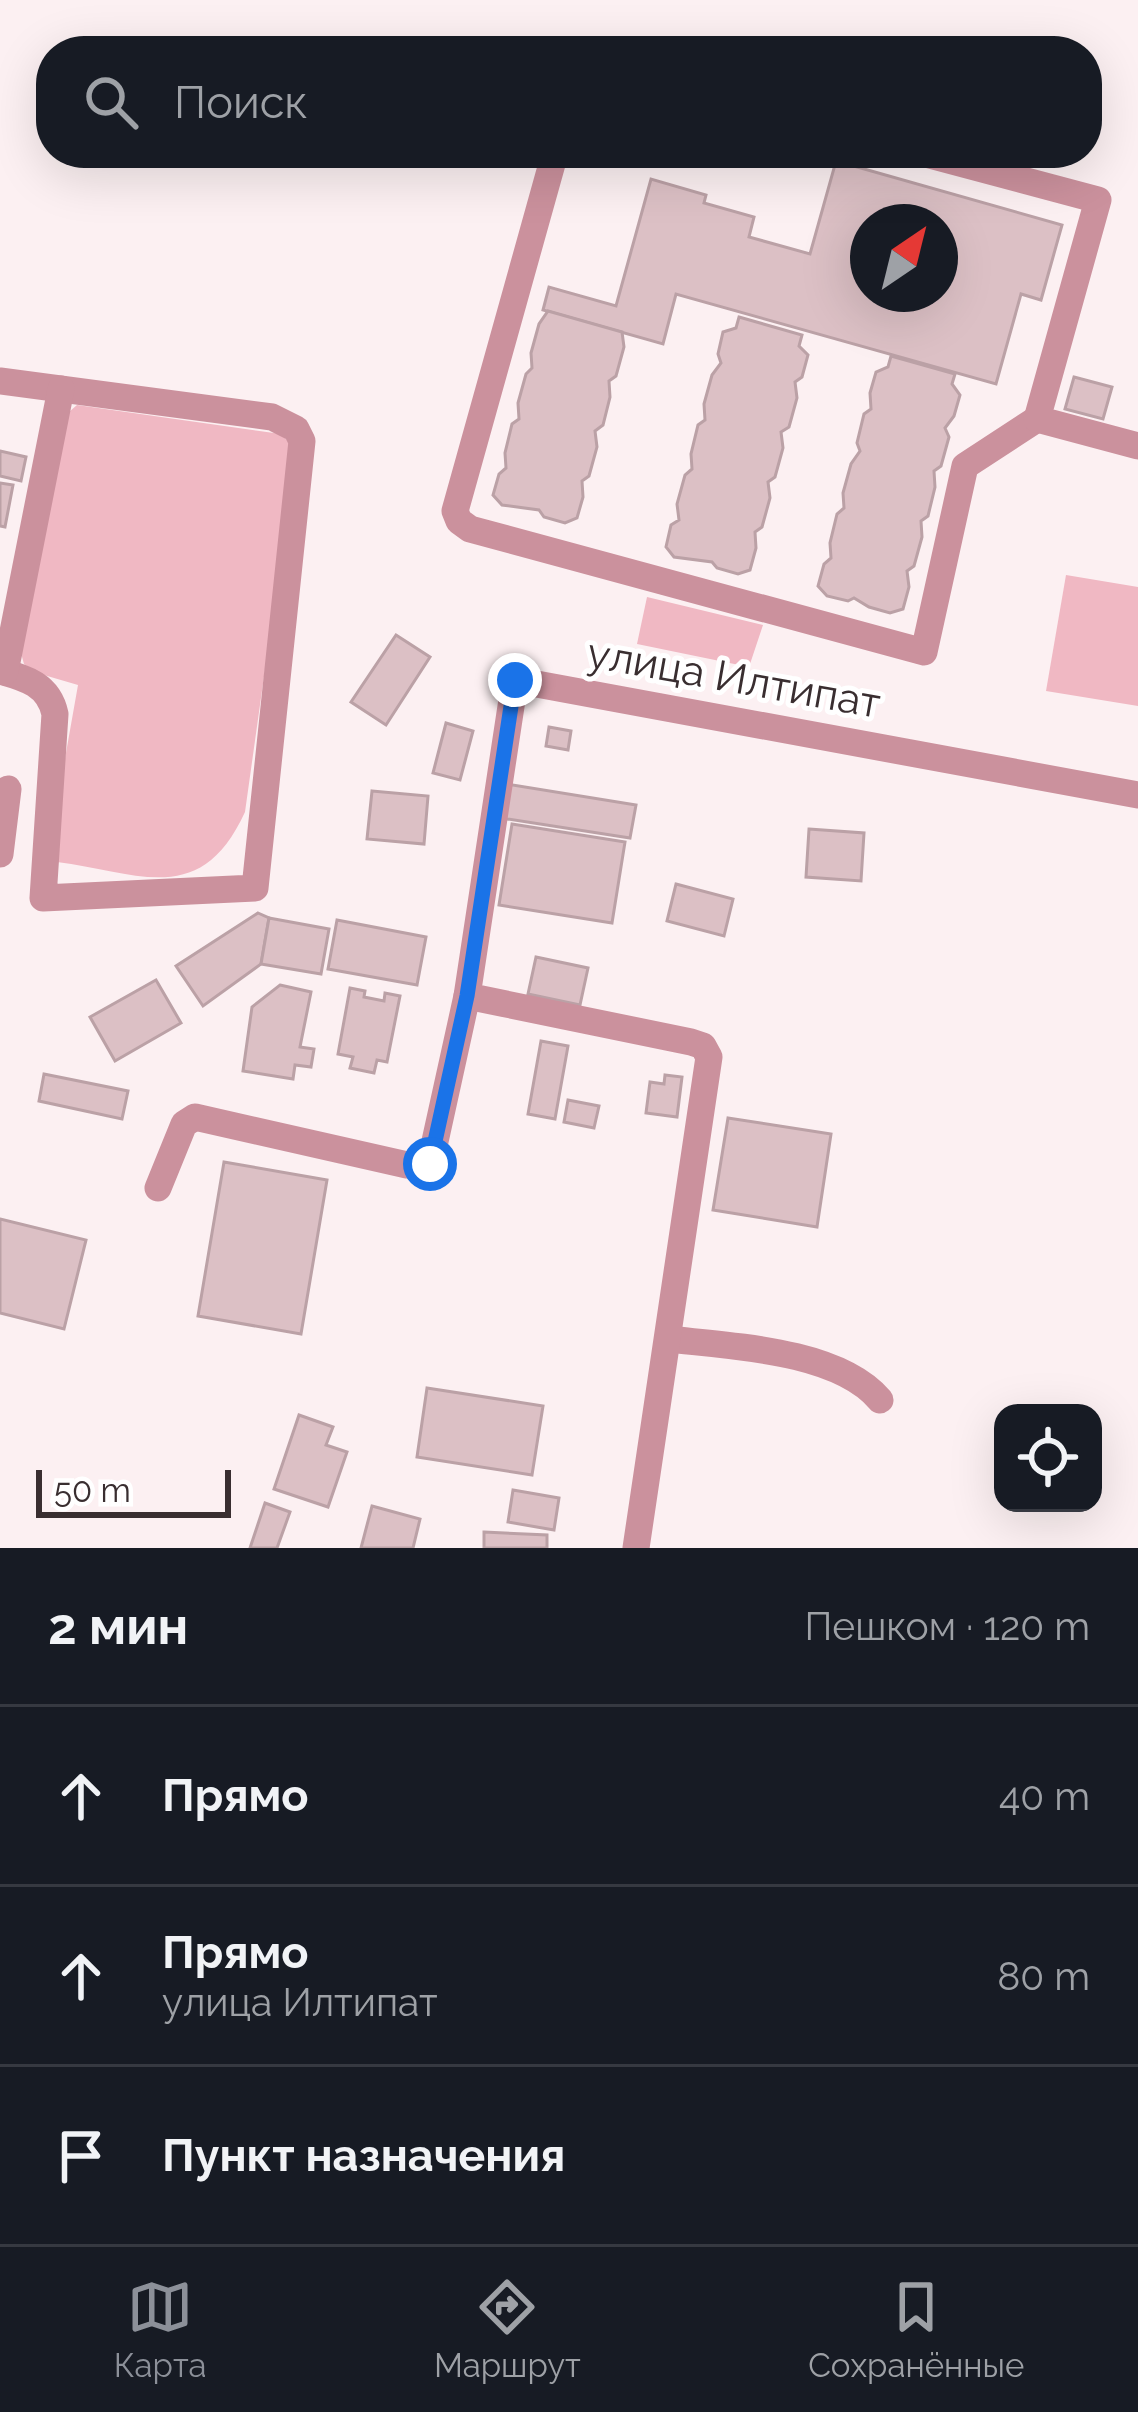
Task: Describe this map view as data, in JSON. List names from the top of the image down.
{
  "streets": {
    "street": ["улица Илтипат"]
  },
  "scale_bar": "50 m",
  "north": "top right",
  "page": {
    "search": "Поиск",
    "scale": "50 m",
    "heading": ["2 мин", "Пешком · 120 m"],
    "list": [
      ["Прямо", "40 m"],
      ["Прямо", "улица Илтипат", "80 m"],
      "Пункт назначения"
    ],
    "nav": ["Карта", "Маршрут", "Сохранённые"]
  }
}
